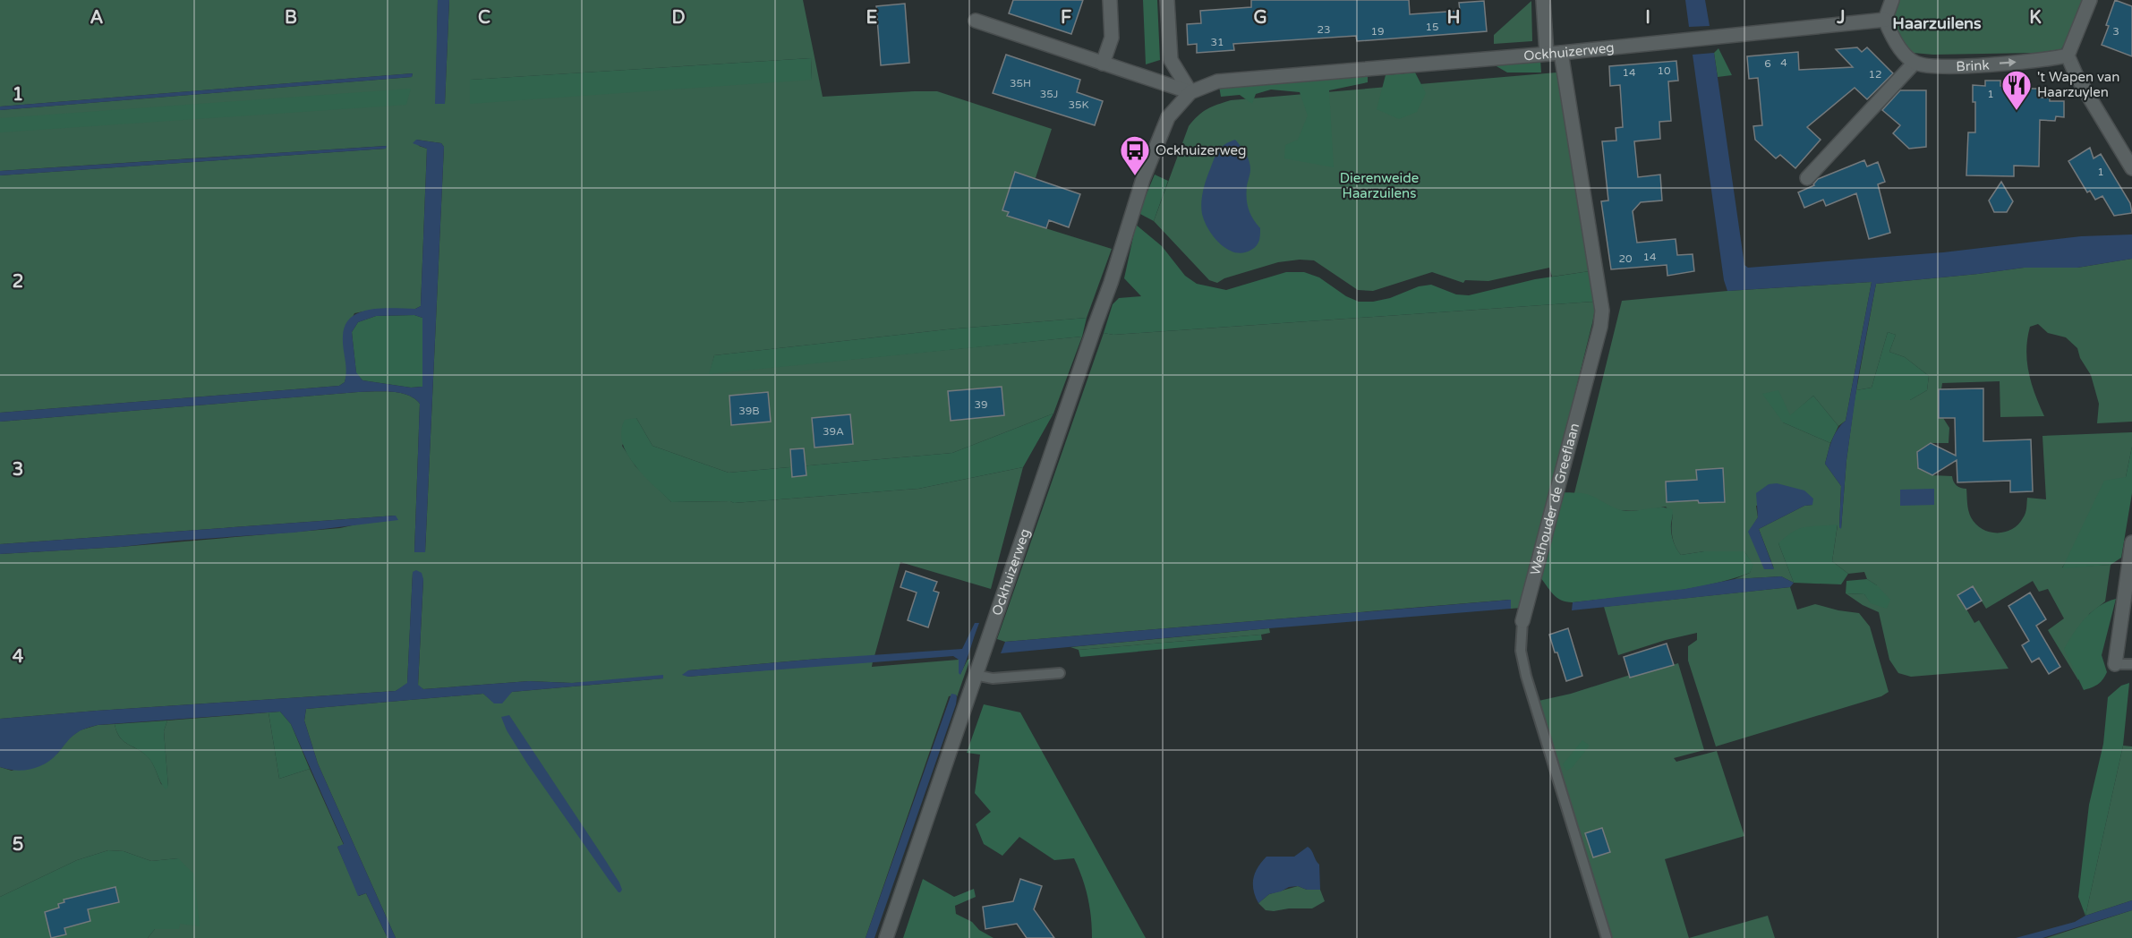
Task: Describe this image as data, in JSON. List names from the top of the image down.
{
  "streets": {
    "street": ["Ockhuizerweg", "Brink", "Wethouder de Greeflaan"]
  },
  "crossings": [
    ["Ockhuizerweg", "Wethouder de Greeflaan"]
  ],
  "one_way": ["Brink"],
  "districts": ["Haarzuilens"],
  "parks": ["Dierenweide Haarzuilens"],
  "places": {
    "restaurant": ["'t Wapen van Haarzuylen"],
    "bus stop": ["Ockhuizerweg"]
  },
  "house_numbers": [
    "15",
    "23",
    "19",
    "3",
    "31",
    "4",
    "6",
    "10",
    "14",
    "12",
    "35H",
    "35J",
    "1",
    "35K",
    "1",
    "14",
    "20",
    "39",
    "39B",
    "39A"
  ],
  "grid": {
    "columns": [
      "A",
      "B",
      "C",
      "D",
      "E",
      "F",
      "G",
      "H",
      "I",
      "J",
      "K"
    ],
    "rows": [
      "1",
      "2",
      "3",
      "4",
      "5"
    ]
  }
}
